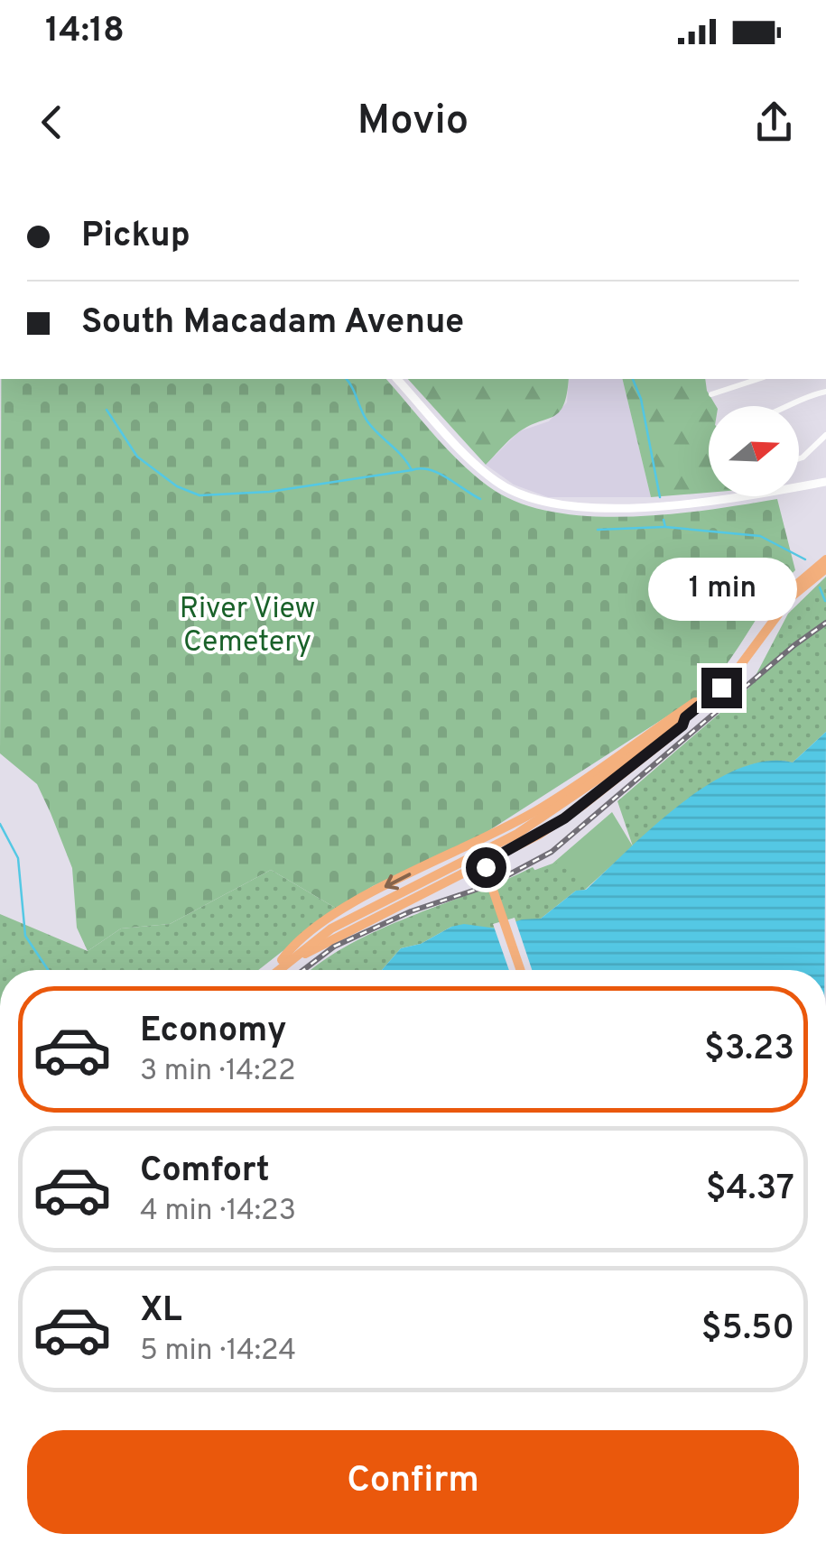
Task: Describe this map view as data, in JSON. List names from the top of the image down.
{
  "parks": ["River View Cemetery"],
  "north": "right",
  "page": {
    "status": "14:18",
    "header": "Movio",
    "banner": ["Pickup", "South Macadam Avenue"],
    "bubble": "1 min",
    "list": [
      {
        "name": "Economy",
        "note": "3 min · 14:22",
        "value": "$3.23"
      },
      {
        "name": "Comfort",
        "note": "4 min · 14:23",
        "value": "$4.37"
      },
      {
        "name": "XL",
        "note": "5 min · 14:24",
        "value": "$5.50"
      }
    ],
    "buttons": "Confirm"
  }
}
